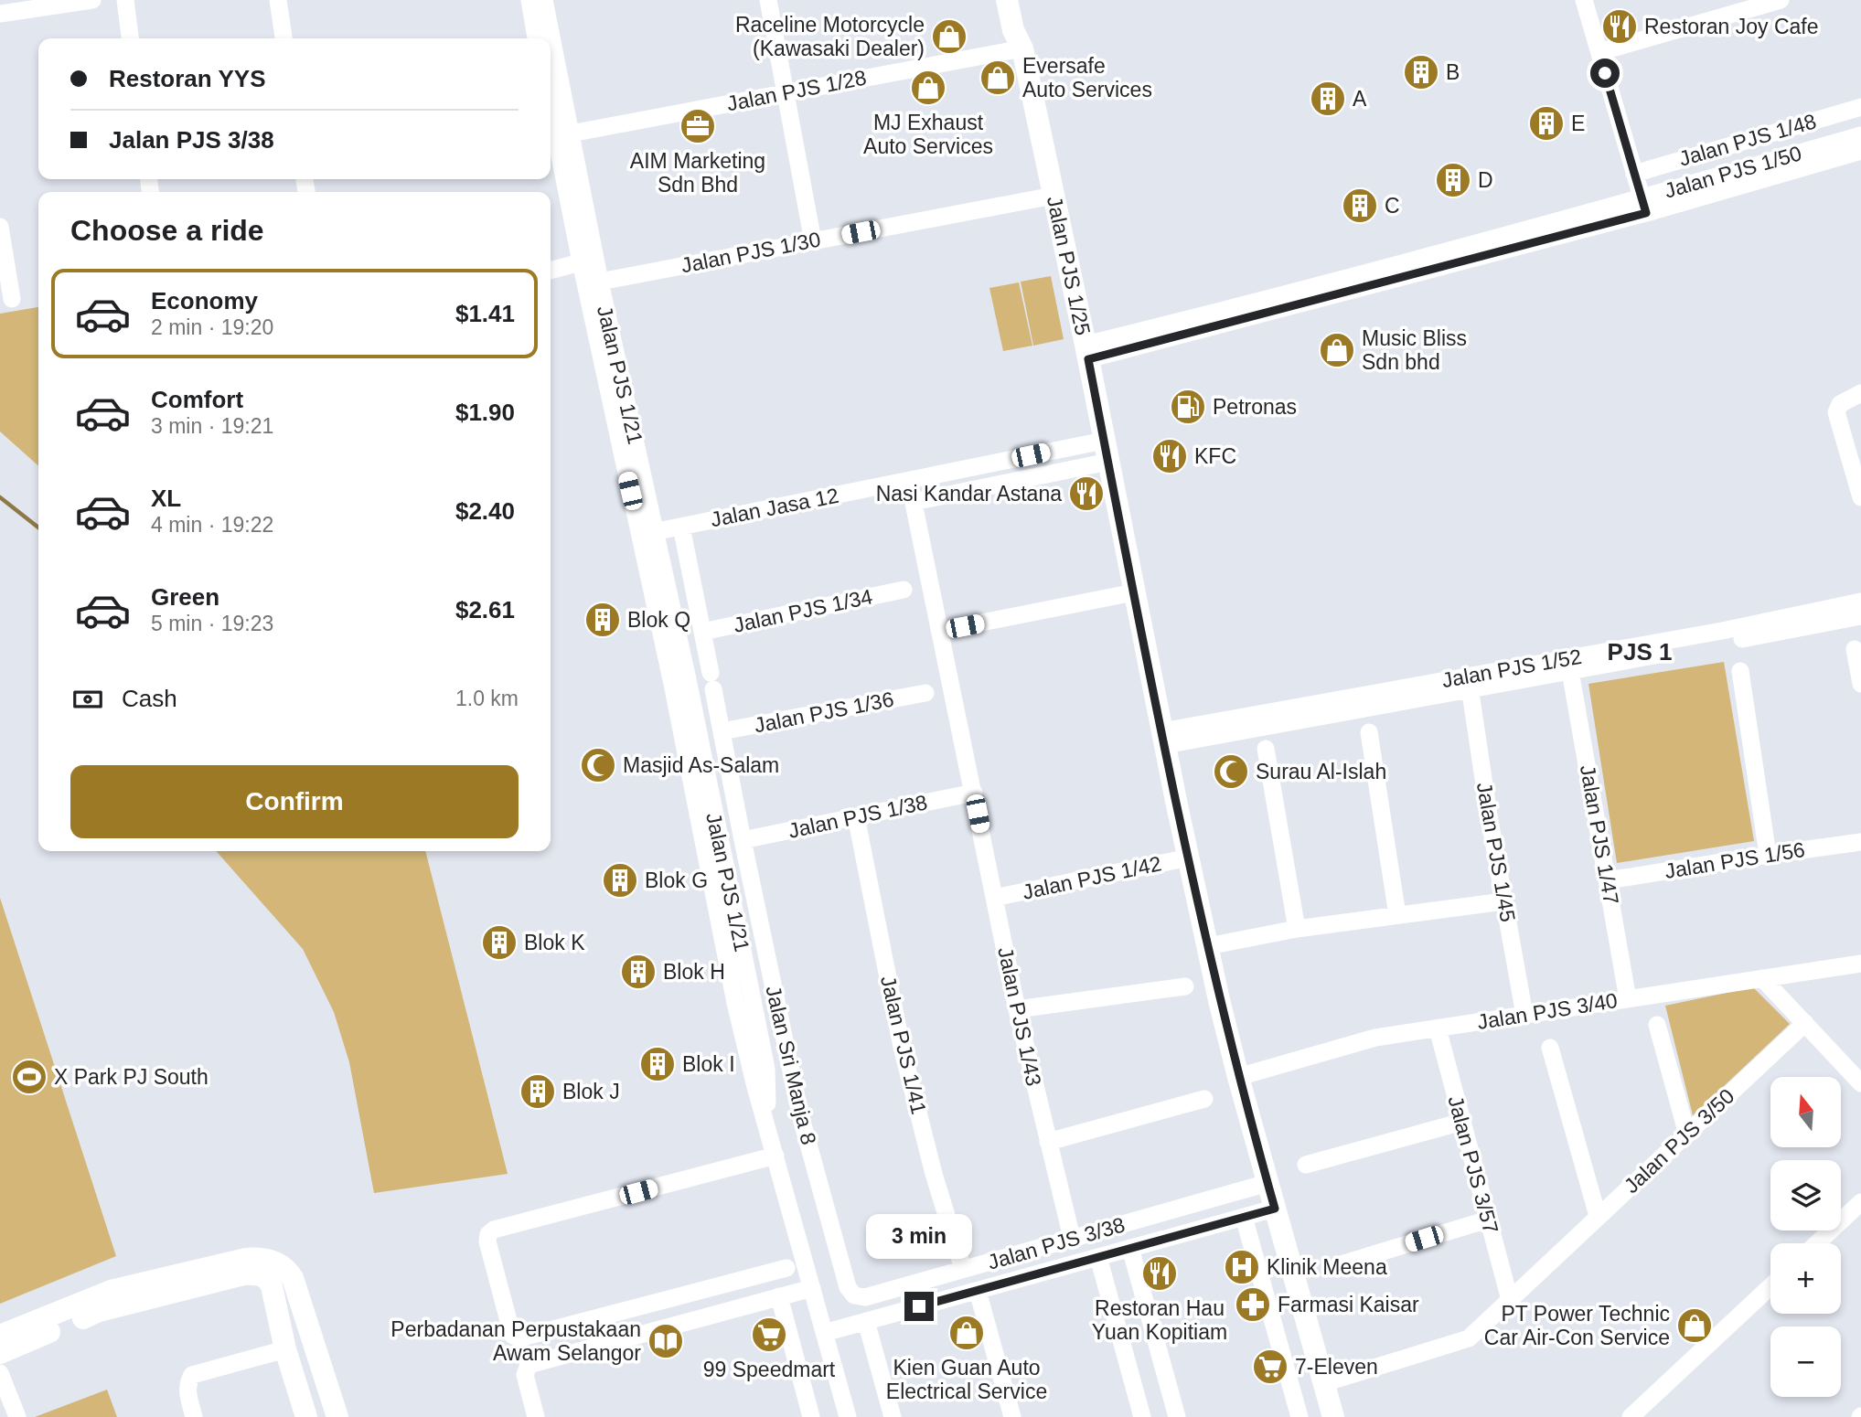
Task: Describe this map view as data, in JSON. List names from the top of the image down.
{
  "streets": {
    "main road": ["Jalan PJS 1/25"],
    "street": [
      "Jalan PJS 1/28",
      "Jalan PJS 1/48",
      "Jalan PJS 1/50",
      "Jalan PJS 1/30",
      "Jalan PJS 1/21",
      "Jalan Jasa 12",
      "Jalan PJS 1/34",
      "Jalan PJS 1/52",
      "Jalan PJS 1/36",
      "Jalan PJS 1/38",
      "Jalan PJS 1/47",
      "Jalan PJS 1/45",
      "Jalan PJS 1/56",
      "Jalan PJS 1/42",
      "Jalan PJS 3/40",
      "Jalan PJS 1/43",
      "Jalan PJS 1/41",
      "Jalan Sri Manja 8",
      "Jalan PJS 3/50",
      "Jalan PJS 3/57",
      "Jalan PJS 3/38"
    ]
  },
  "crossings": [
    ["Jalan PJS 1/28", "Jalan PJS 1/25"],
    ["Jalan PJS 1/28", "Jalan PJS 1/21"],
    ["Jalan PJS 1/50", "Jalan PJS 1/25"],
    ["Jalan PJS 1/30", "Jalan PJS 1/25"],
    ["Jalan PJS 1/30", "Jalan PJS 1/21"],
    ["Jalan PJS 1/25", "Jalan Jasa 12"],
    ["Jalan PJS 1/25", "Jalan PJS 1/52"],
    ["Jalan PJS 1/25", "Jalan PJS 1/42"],
    ["Jalan PJS 1/25", "Jalan PJS 3/40"],
    ["Jalan PJS 1/25", "Jalan PJS 3/50"],
    ["Jalan PJS 1/25", "Jalan PJS 3/38"],
    ["Jalan PJS 1/21", "Jalan Jasa 12"],
    ["Jalan PJS 1/21", "Jalan PJS 3/38"],
    ["Jalan Jasa 12", "Jalan PJS 1/43"],
    ["Jalan Jasa 12", "Jalan Sri Manja 8"],
    ["Jalan PJS 1/34", "Jalan Sri Manja 8"],
    ["Jalan PJS 1/52", "Jalan PJS 1/47"],
    ["Jalan PJS 1/52", "Jalan PJS 1/45"],
    ["Jalan PJS 1/36", "Jalan Sri Manja 8"],
    ["Jalan PJS 1/38", "Jalan PJS 1/43"],
    ["Jalan PJS 1/38", "Jalan PJS 1/41"],
    ["Jalan PJS 1/38", "Jalan Sri Manja 8"],
    ["Jalan PJS 1/47", "Jalan PJS 1/56"],
    ["Jalan PJS 1/47", "Jalan PJS 3/40"],
    ["Jalan PJS 1/45", "Jalan PJS 3/40"],
    ["Jalan PJS 1/42", "Jalan PJS 1/43"],
    ["Jalan PJS 3/40", "Jalan PJS 3/57"],
    ["Jalan PJS 1/43", "Jalan PJS 3/38"],
    ["Jalan PJS 1/41", "Jalan PJS 3/38"],
    ["Jalan Sri Manja 8", "Jalan PJS 3/38"],
    ["Jalan PJS 3/50", "Jalan PJS 3/57"]
  ],
  "districts": ["PJS 1"],
  "places": {
    "restaurant": [
      "Restoran Joy Cafe",
      "KFC",
      "Nasi Kandar Astana",
      "Restoran Hau Yuan Kopitiam"
    ],
    "shop": [
      "Raceline Motorcycle (Kawasaki Dealer)",
      "Eversafe Auto Services",
      "MJ Exhaust Auto Services",
      "Music Bliss Sdn bhd",
      "PT Power Technic Car Air-Con Service",
      "Kien Guan Auto Electrical Service"
    ],
    "building": [
      "B",
      "A",
      "E",
      "D",
      "C",
      "Blok Q",
      "Blok G",
      "Blok K",
      "Blok H",
      "Blok I",
      "Blok J"
    ],
    "office": ["AIM Marketing Sdn Bhd"],
    "fuel station": ["Petronas"],
    "mosque": ["Masjid As-Salam", "Surau Al-Islah"],
    "sports": ["X Park PJ South"],
    "hospital": ["Klinik Meena"],
    "pharmacy": ["Farmasi Kaisar"],
    "supermarket": ["99 Speedmart", "7-Eleven"],
    "library": ["Perbadanan Perpustakaan Awam Selangor"]
  },
  "north": "top",
  "page": {
    "banner": ["Restoran YYS", "Jalan PJS 3/38"],
    "heading": "Choose a ride",
    "list": [
      {
        "name": "Economy",
        "note": "2 min · 19:20",
        "value": "$1.41"
      },
      {
        "name": "Comfort",
        "note": "3 min · 19:21",
        "value": "$1.90"
      },
      {
        "name": "XL",
        "note": "4 min · 19:22",
        "value": "$2.40"
      },
      {
        "name": "Green",
        "note": "5 min · 19:23",
        "value": "$2.61"
      }
    ],
    "pay": ["Cash", "1.0 km"],
    "buttons": "Confirm",
    "map_buttons": ["+", "−"],
    "bubble": "3 min"
  }
}
